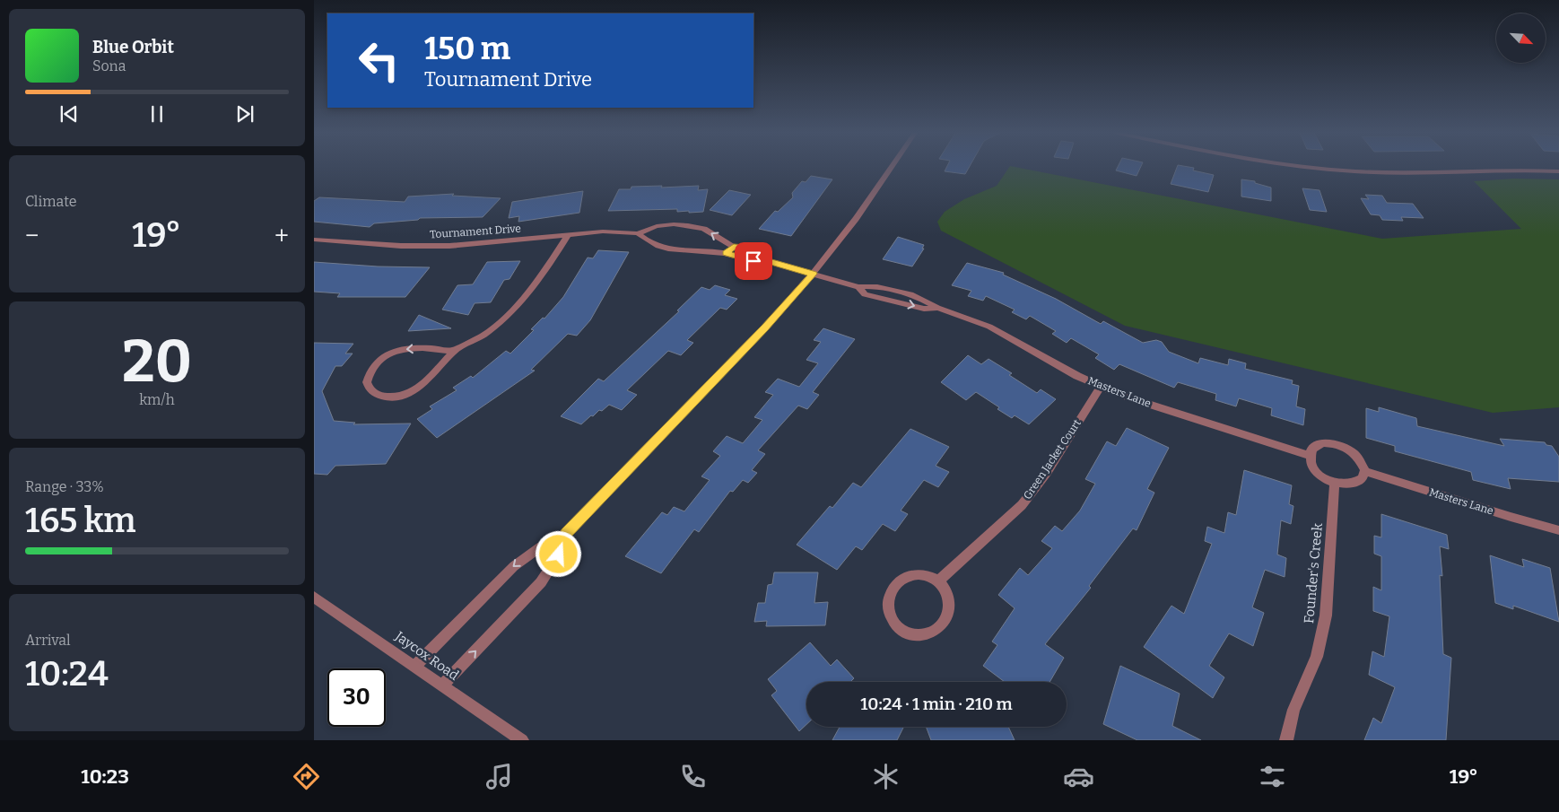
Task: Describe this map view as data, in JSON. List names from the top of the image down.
{
  "streets": {
    "street": [
      "Tournament Drive",
      "Masters Lane",
      "Green Jacket Court",
      "Founder's Creek",
      "Jaycox Road"
    ]
  },
  "crossings": [
    ["Tournament Drive", "Masters Lane"],
    ["Masters Lane", "Green Jacket Court"],
    ["Masters Lane", "Founder's Creek"]
  ],
  "north": "bottom right",
  "page": {
    "turn": ["150 m", "Tournament Drive"],
    "song": ["Blue Orbit", "Sona"],
    "tile": [
      "Climate",
      ["20", "km/h"],
      ["Range · 33%", "165 km"],
      ["Arrival", "10:24"]
    ],
    "heat": ["−", "19°", "+"],
    "limit": "30",
    "trip": "10:24 · 1 min · 210 m",
    "tabs": ["10:23", "19°"]
  }
}
